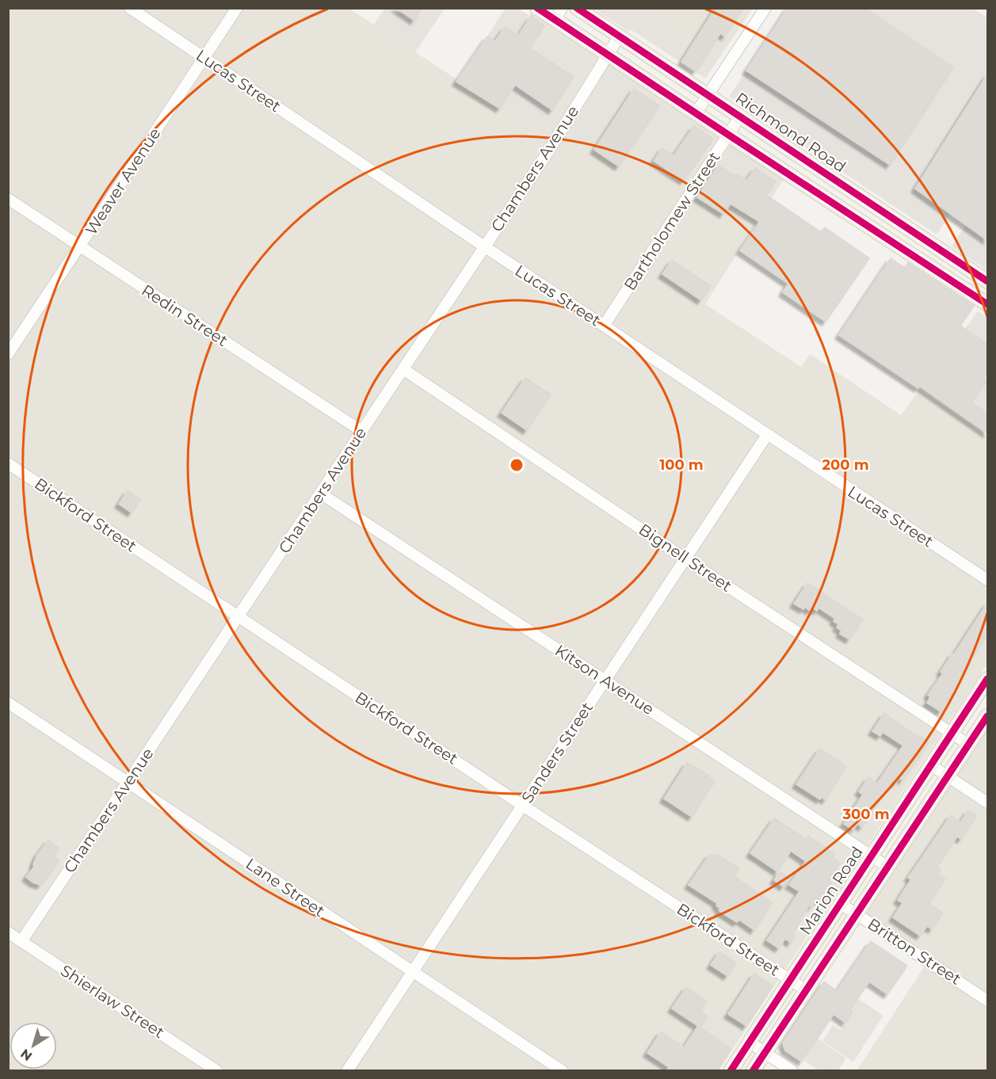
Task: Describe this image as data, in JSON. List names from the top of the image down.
{
  "streets": {
    "main road": ["Richmond Road", "Marion Road"],
    "street": [
      "Lucas Street",
      "Chambers Avenue",
      "Weaver Avenue",
      "Bartholomew Street",
      "Redin Street",
      "Bickford Street",
      "Bignell Street",
      "Kitson Avenue",
      "Sanders Street",
      "Lane Street",
      "Britton Street",
      "Shierlaw Street"
    ]
  },
  "crossings": [
    ["Lucas Street", "Chambers Avenue"],
    ["Lucas Street", "Weaver Avenue"],
    ["Lucas Street", "Bartholomew Street"],
    ["Lucas Street", "Sanders Street"],
    ["Richmond Road", "Chambers Avenue"],
    ["Richmond Road", "Bartholomew Street"],
    ["Chambers Avenue", "Redin Street"],
    ["Chambers Avenue", "Bickford Street"],
    ["Chambers Avenue", "Bignell Street"],
    ["Chambers Avenue", "Kitson Avenue"],
    ["Chambers Avenue", "Lane Street"],
    ["Chambers Avenue", "Shierlaw Street"],
    ["Weaver Avenue", "Redin Street"],
    ["Bickford Street", "Sanders Street"],
    ["Bickford Street", "Marion Road"],
    ["Bignell Street", "Sanders Street"],
    ["Bignell Street", "Marion Road"],
    ["Kitson Avenue", "Sanders Street"],
    ["Kitson Avenue", "Marion Road"],
    ["Sanders Street", "Lane Street"],
    ["Marion Road", "Britton Street"]
  ],
  "north": "bottom left",
  "rings": ["100 m", "200 m", "300 m"]
}
